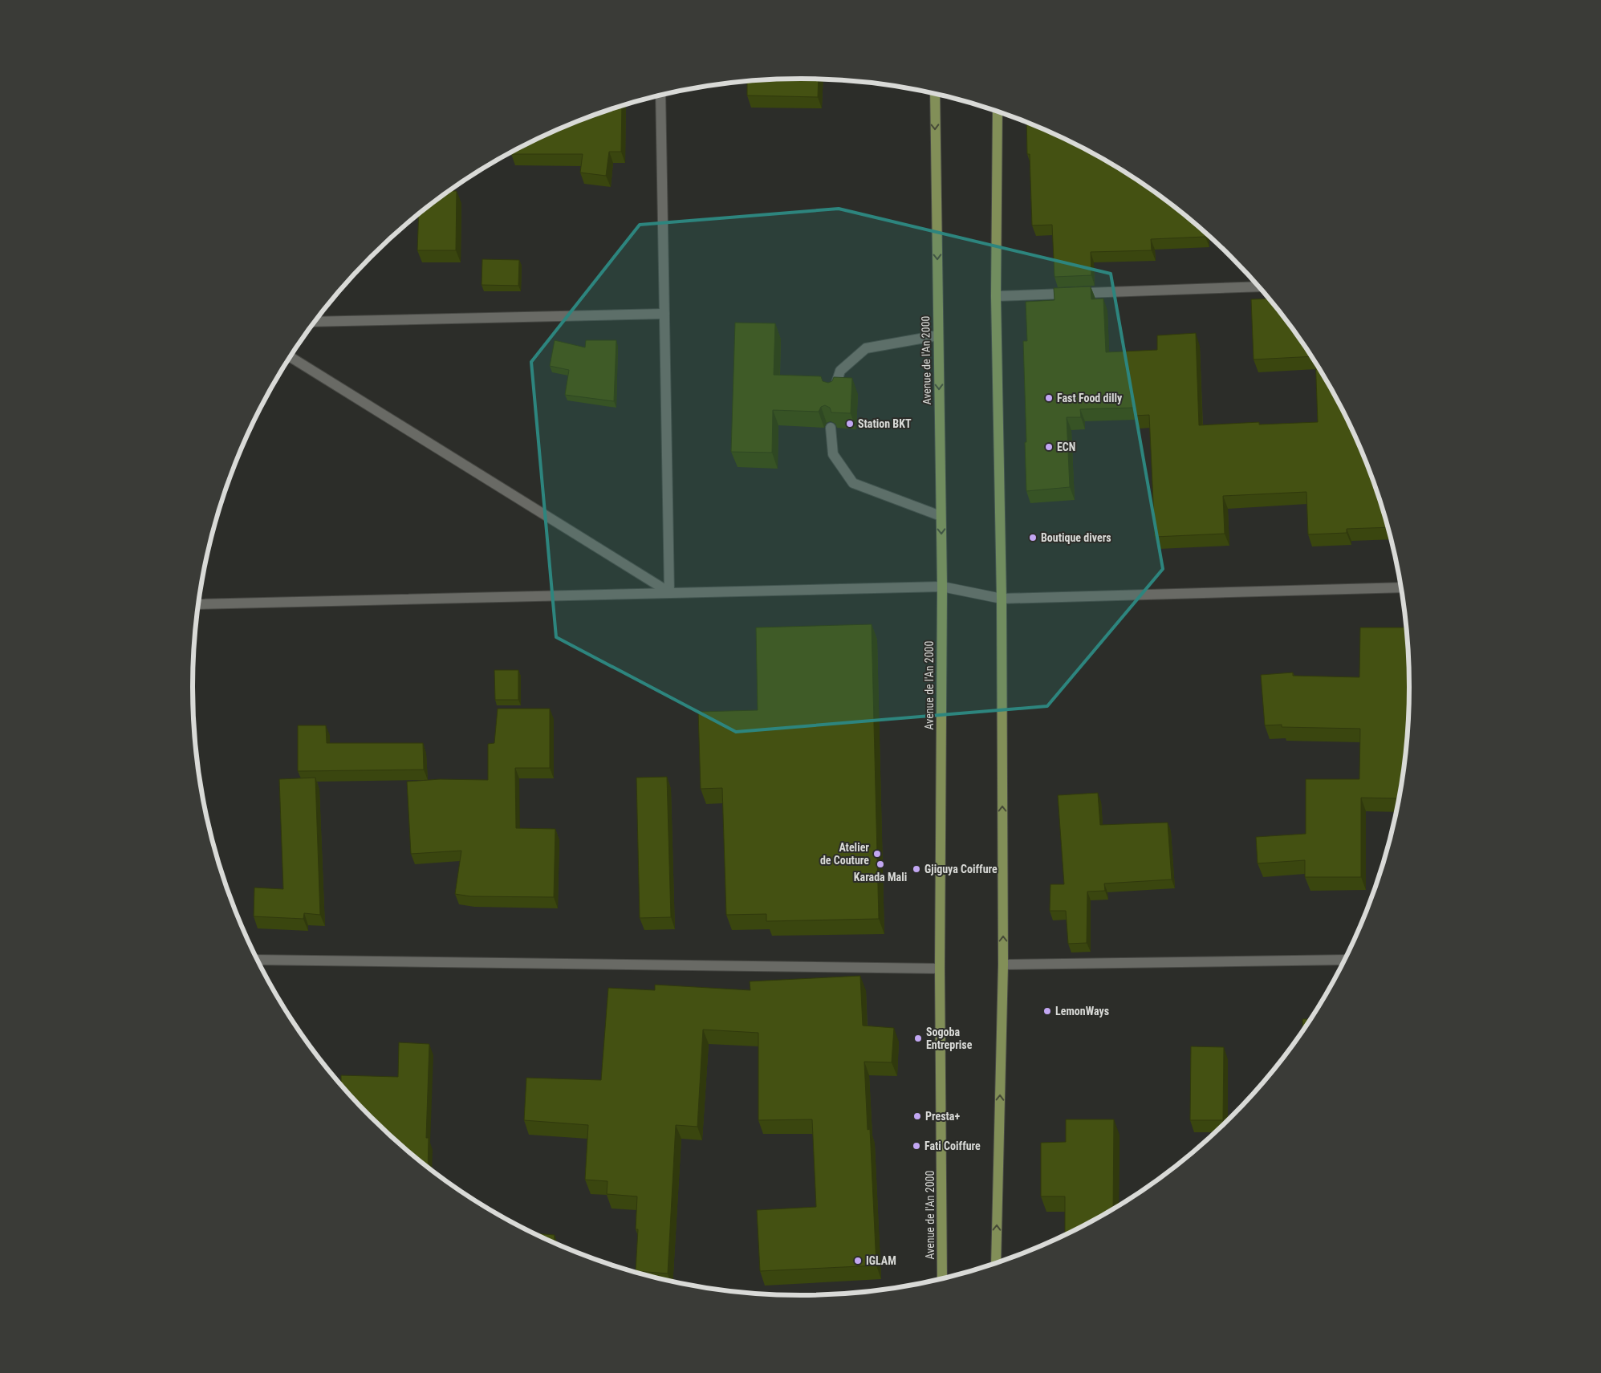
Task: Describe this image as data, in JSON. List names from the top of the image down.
{
  "streets": {
    "main road": ["Avenue de l'An 2000"]
  },
  "places": [
    "Fast Food dilly",
    "Station BKT",
    "ECN",
    "Boutique divers",
    "Atelier de Couture",
    "Karada Mali",
    "Gjiguya Coiffure",
    "LemonWays",
    "Sogoba Entreprise",
    "Presta+",
    "Fati Coiffure",
    "IGLAM"
  ]
}
